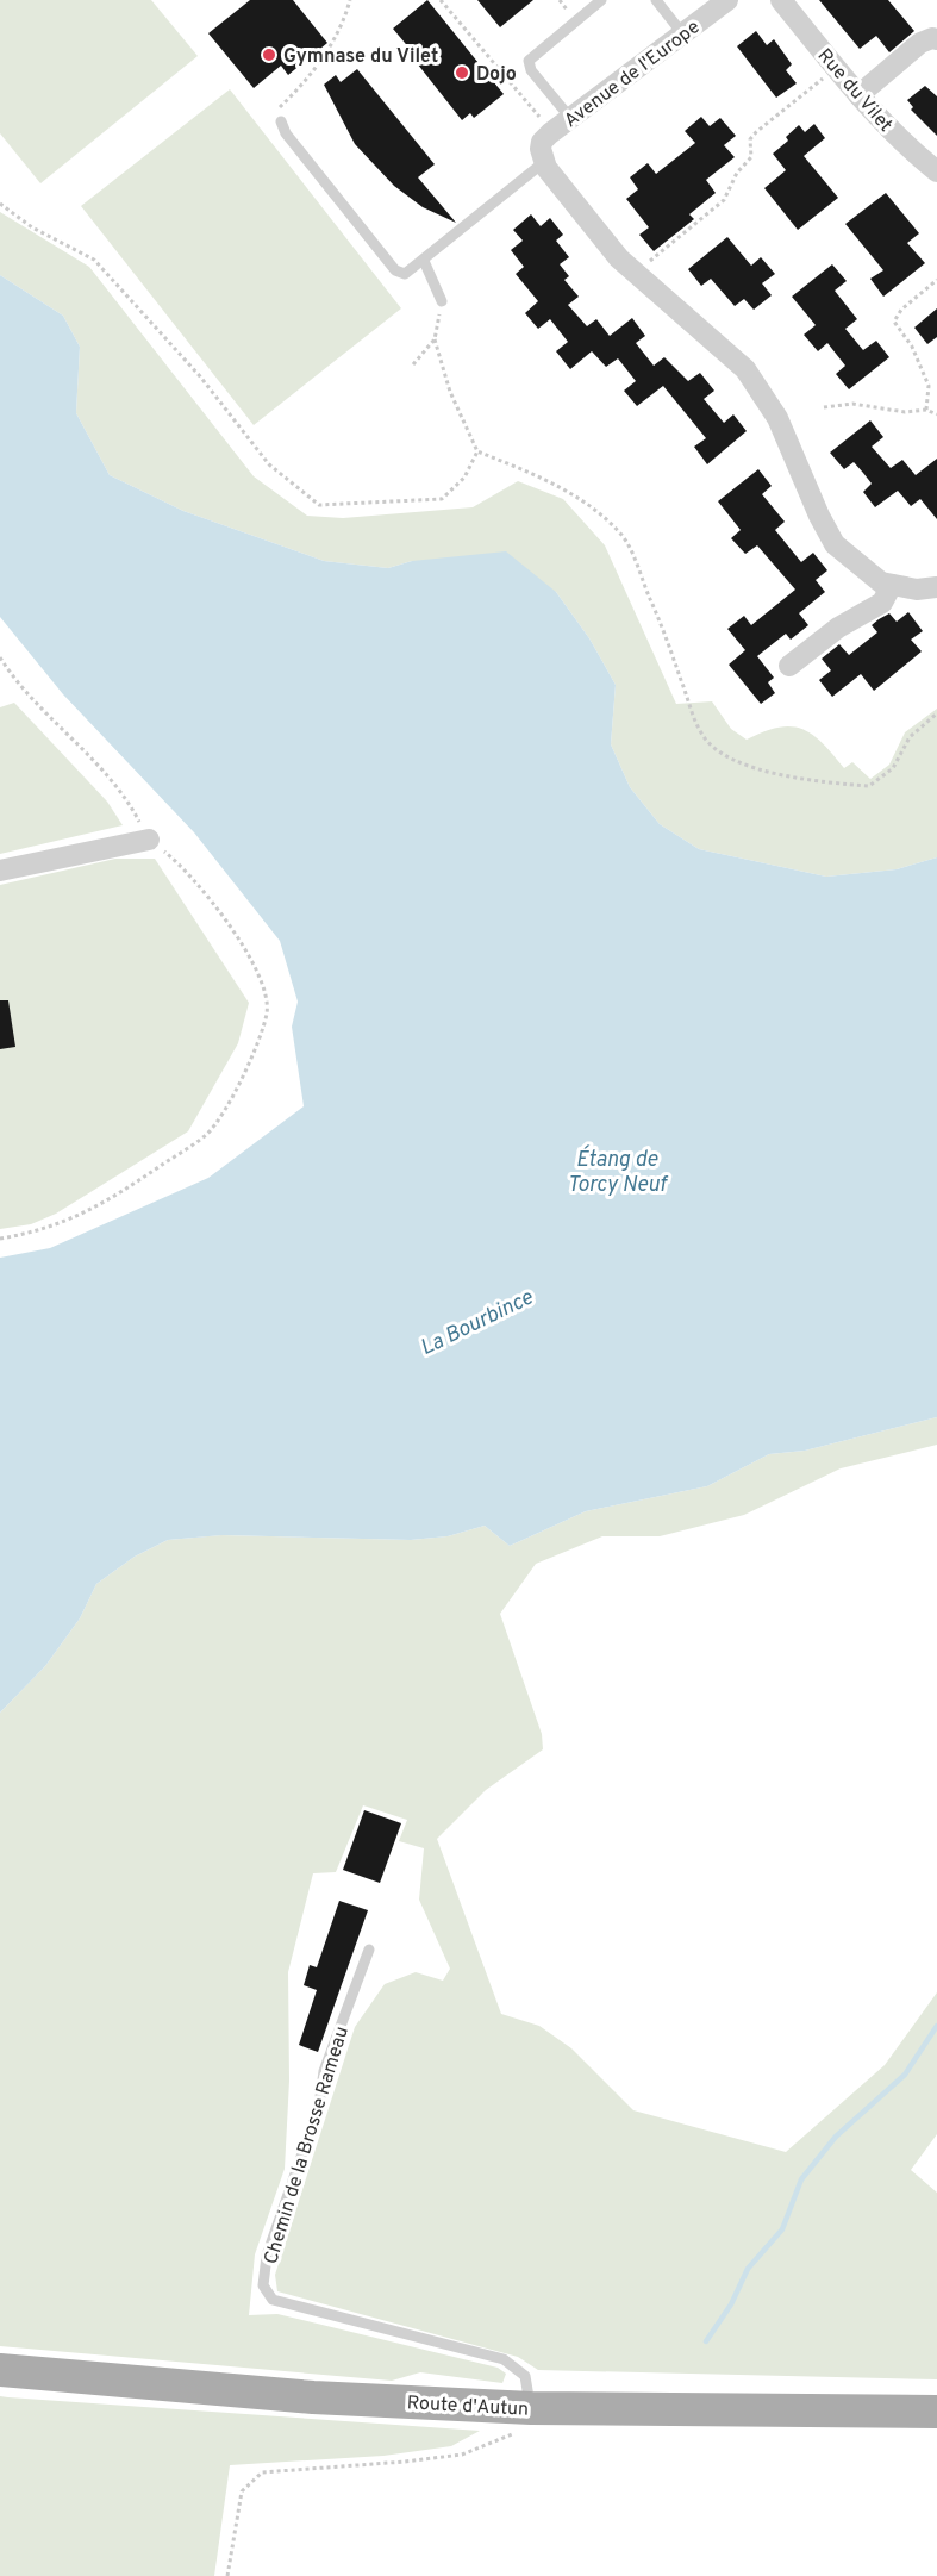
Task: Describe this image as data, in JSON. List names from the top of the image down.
{
  "streets": {
    "main road": ["Route d'Autun"],
    "street": ["Avenue de l'Europe", "Rue du Vilet"],
    "lane": ["Chemin de la Brosse Rameau"]
  },
  "crossings": [
    ["Chemin de la Brosse Rameau", "Route d'Autun"]
  ],
  "water": ["Étang de Torcy Neuf", "La Bourbince"],
  "places": ["Gymnase du Vilet", "Dojo"]
}
